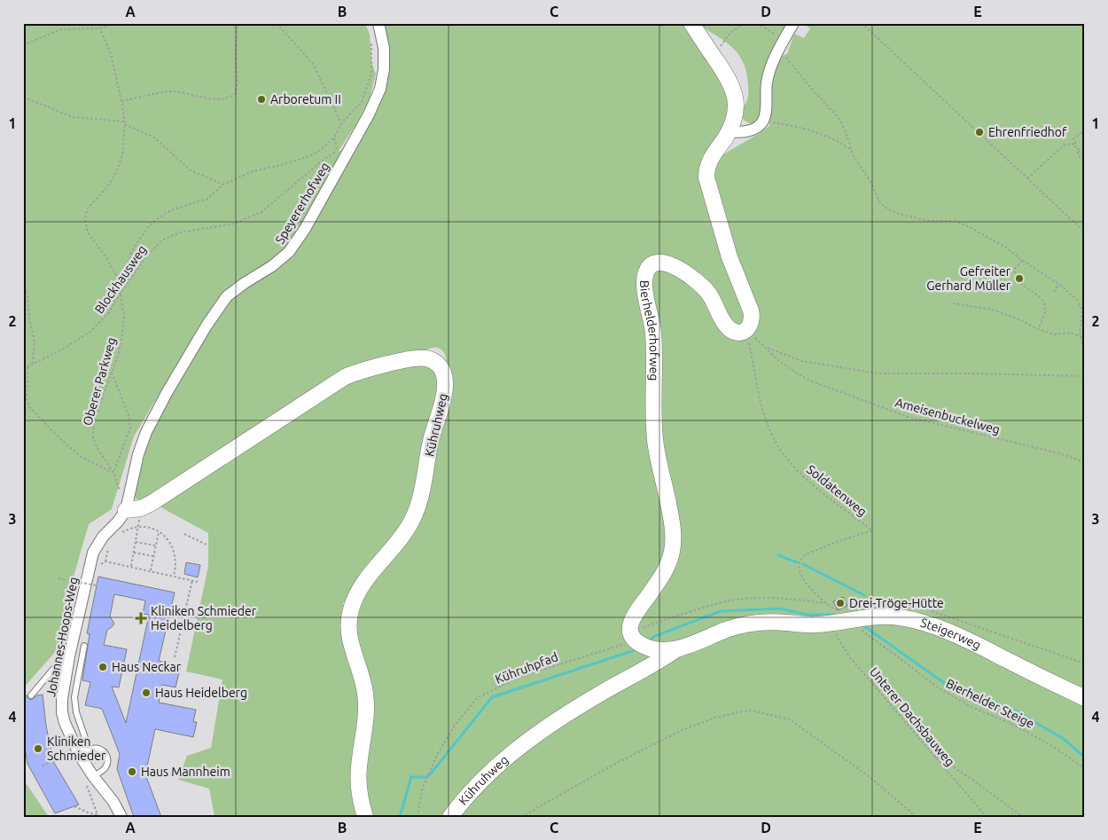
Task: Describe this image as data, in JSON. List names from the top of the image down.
{
  "streets": {
    "street": [
      "Speyererhofweg",
      "Bierhelderhofweg",
      "Kühruhweg",
      "Steigerweg",
      "Johannes-Hoops-Weg"
    ],
    "path": [
      "Blockhausweg",
      "Oberer Parkweg",
      "Ameisenbuckelweg",
      "Soldatenweg",
      "Kühruhpfad",
      "Bierhelder Steige",
      "Unterer Dachsbauweg"
    ]
  },
  "crossings": [
    ["Speyererhofweg", "Blockhausweg"],
    ["Speyererhofweg", "Kühruhweg"],
    ["Speyererhofweg", "Johannes-Hoops-Weg"],
    ["Blockhausweg", "Oberer Parkweg"],
    ["Bierhelderhofweg", "Soldatenweg"],
    ["Bierhelderhofweg", "Kühruhpfad"],
    ["Kühruhweg", "Steigerweg"],
    ["Kühruhweg", "Johannes-Hoops-Weg"],
    ["Soldatenweg", "Kühruhpfad"],
    ["Steigerweg", "Bierhelder Steige"],
    ["Steigerweg", "Unterer Dachsbauweg"],
    ["Bierhelder Steige", "Unterer Dachsbauweg"]
  ],
  "places": {
    "other": [
      "Arboretum II",
      "Ehrenfriedhof",
      "Gefreiter Gerhard Müller",
      "Drei-Tröge-Hütte",
      "Haus Neckar",
      "Haus Heidelberg",
      "Kliniken Schmieder",
      "Haus Mannheim"
    ],
    "health": ["Kliniken Schmieder Heidelberg"]
  },
  "grid": {
    "columns": [
      "A",
      "B",
      "C",
      "D",
      "E"
    ],
    "rows": [
      "1",
      "2",
      "3",
      "4"
    ]
  }
}
